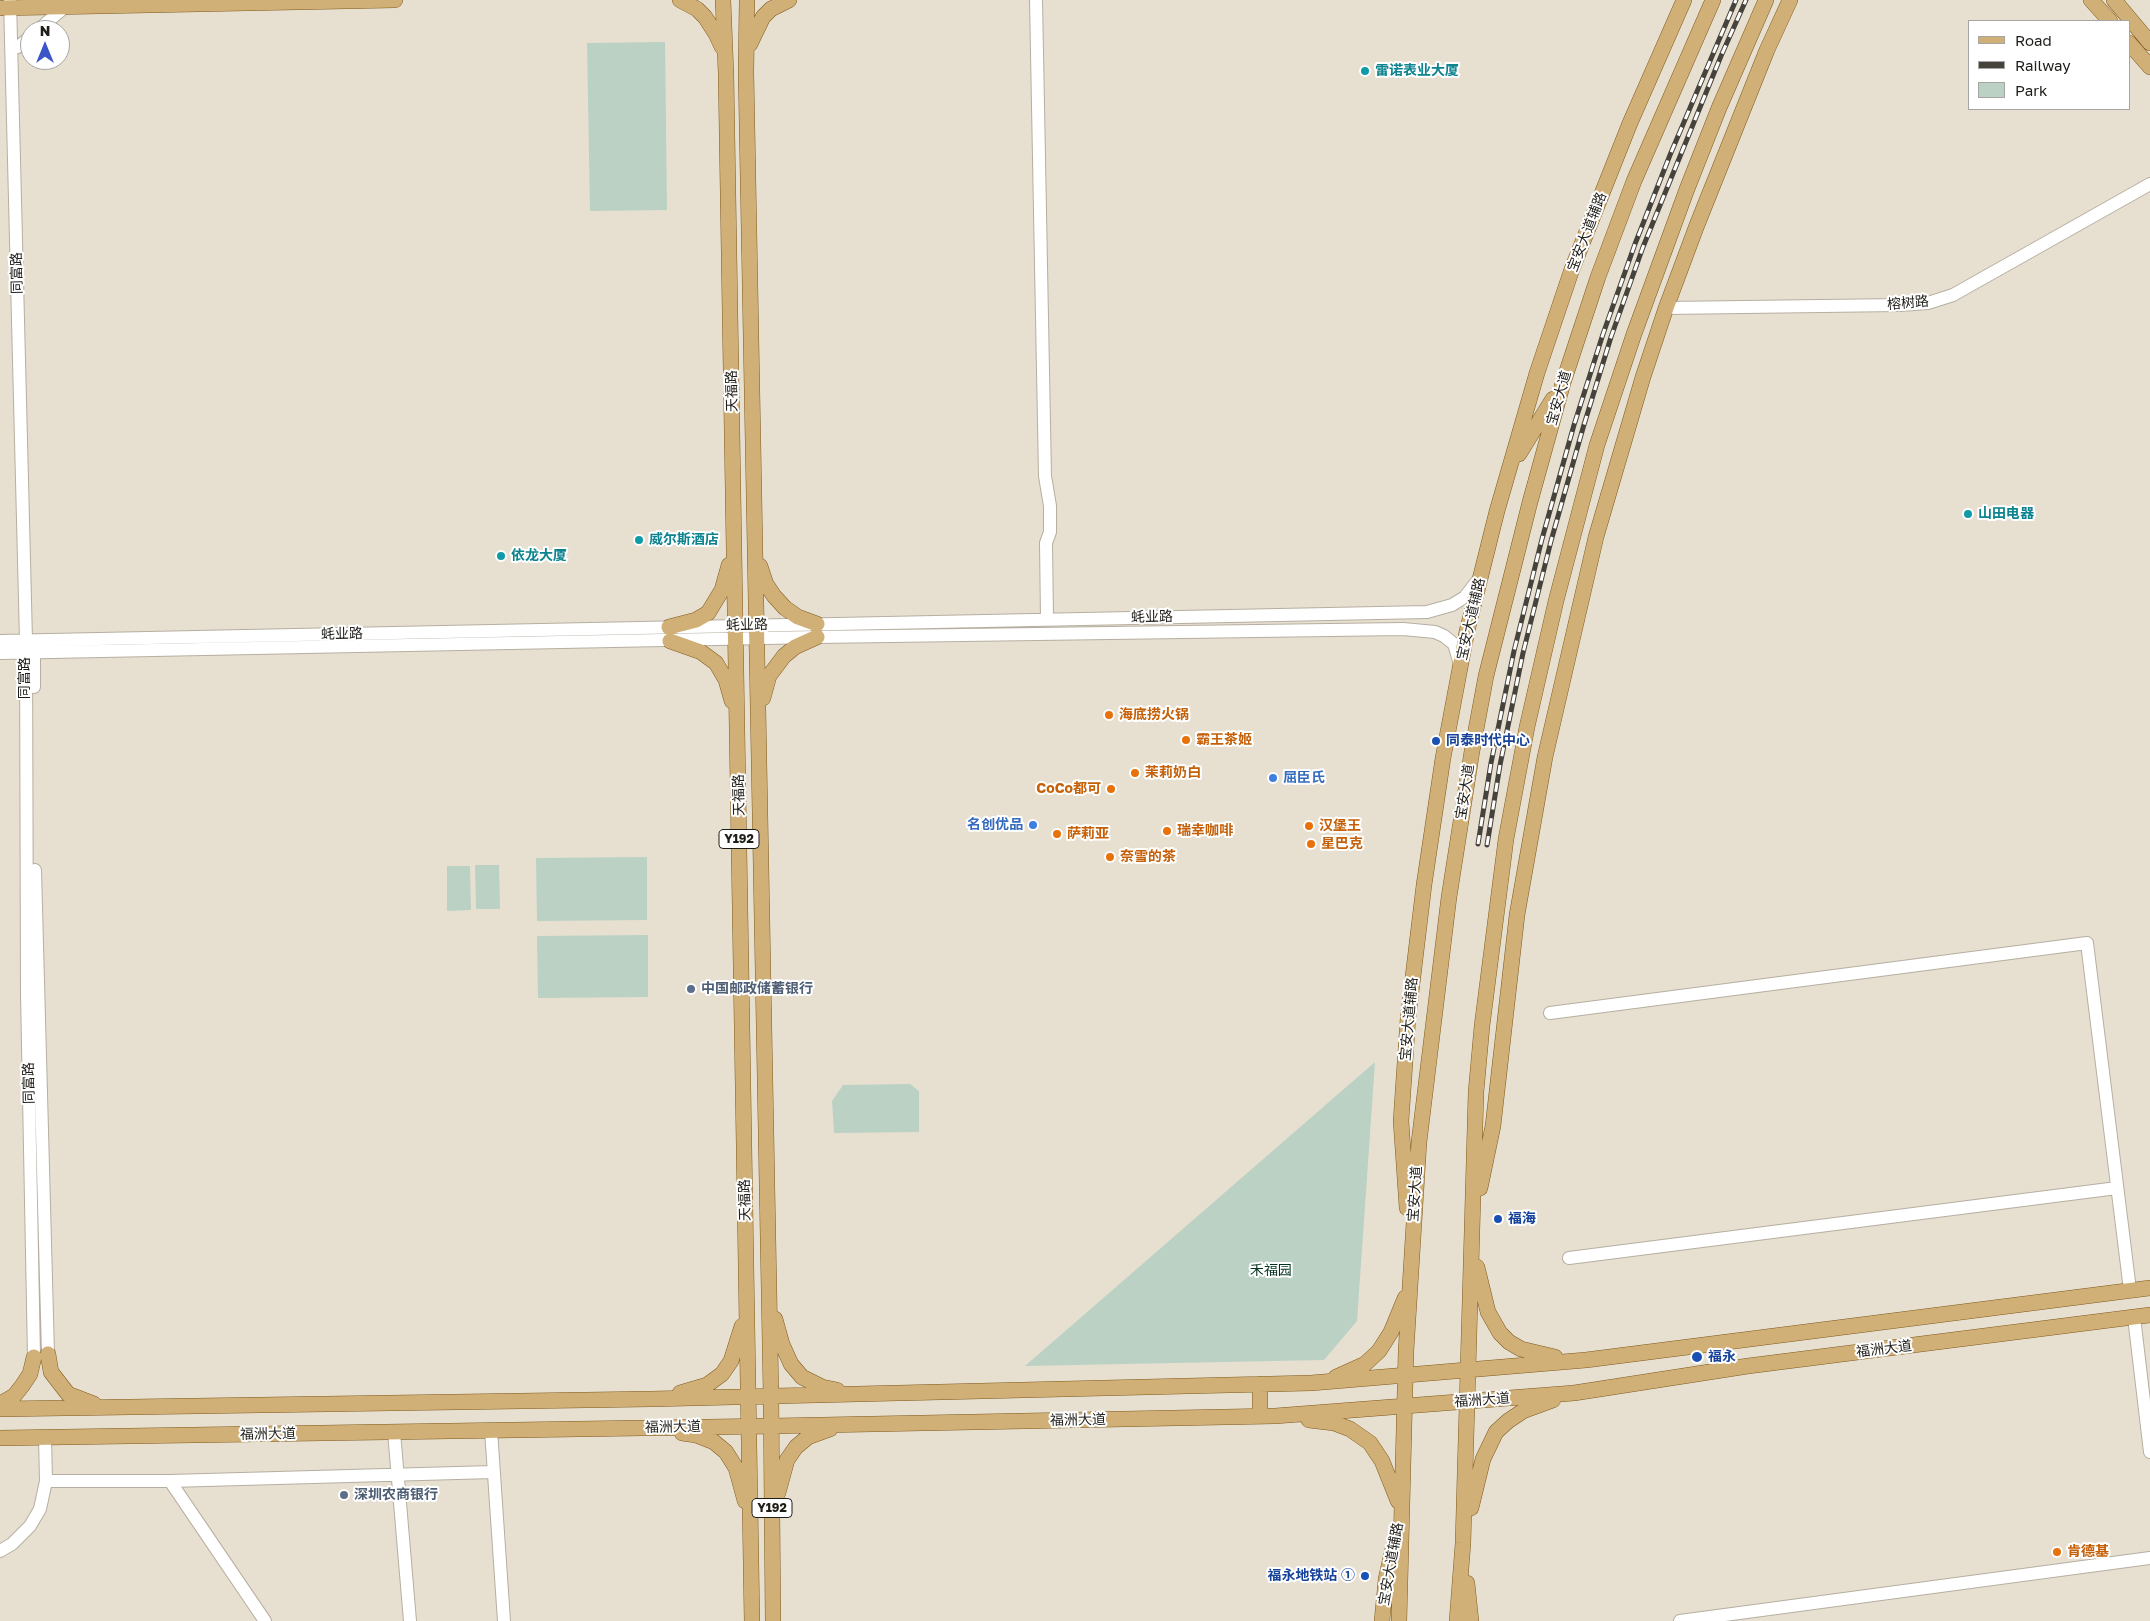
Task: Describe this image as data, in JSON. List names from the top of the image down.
{
  "streets": {
    "main road": [
      "宝安大道辅路",
      "天福路",
      "宝安大道",
      "Y192",
      "福洲大道"
    ],
    "street": ["同富路", "榕树路", "蚝业路"]
  },
  "crossings": [
    ["宝安大道辅路", "宝安大道"],
    ["宝安大道辅路", "蚝业路"],
    ["同富路", "蚝业路"],
    ["天福路", "蚝业路"],
    ["天福路", "Y192"],
    ["天福路", "福洲大道"],
    ["宝安大道", "福洲大道"]
  ],
  "parks": ["禾福园"],
  "places": [
    "雷诺表业大厦",
    "山田电器",
    "威尔斯酒店",
    "依龙大厦",
    "海底捞火锅",
    "霸王茶姬",
    "同泰时代中心",
    "茉莉奶白",
    "屈臣氏",
    "CoCo都可",
    "名创优品",
    "汉堡王",
    "瑞幸咖啡",
    "萨莉亚",
    "星巴克",
    "奈雪的茶",
    "中国邮政储蓄银行",
    "福海",
    "福永",
    "深圳农商银行",
    "肯德基",
    "福永地铁站 ①"
  ],
  "legend": ["Road", "Railway", "Park"],
  "north": "top"
}
